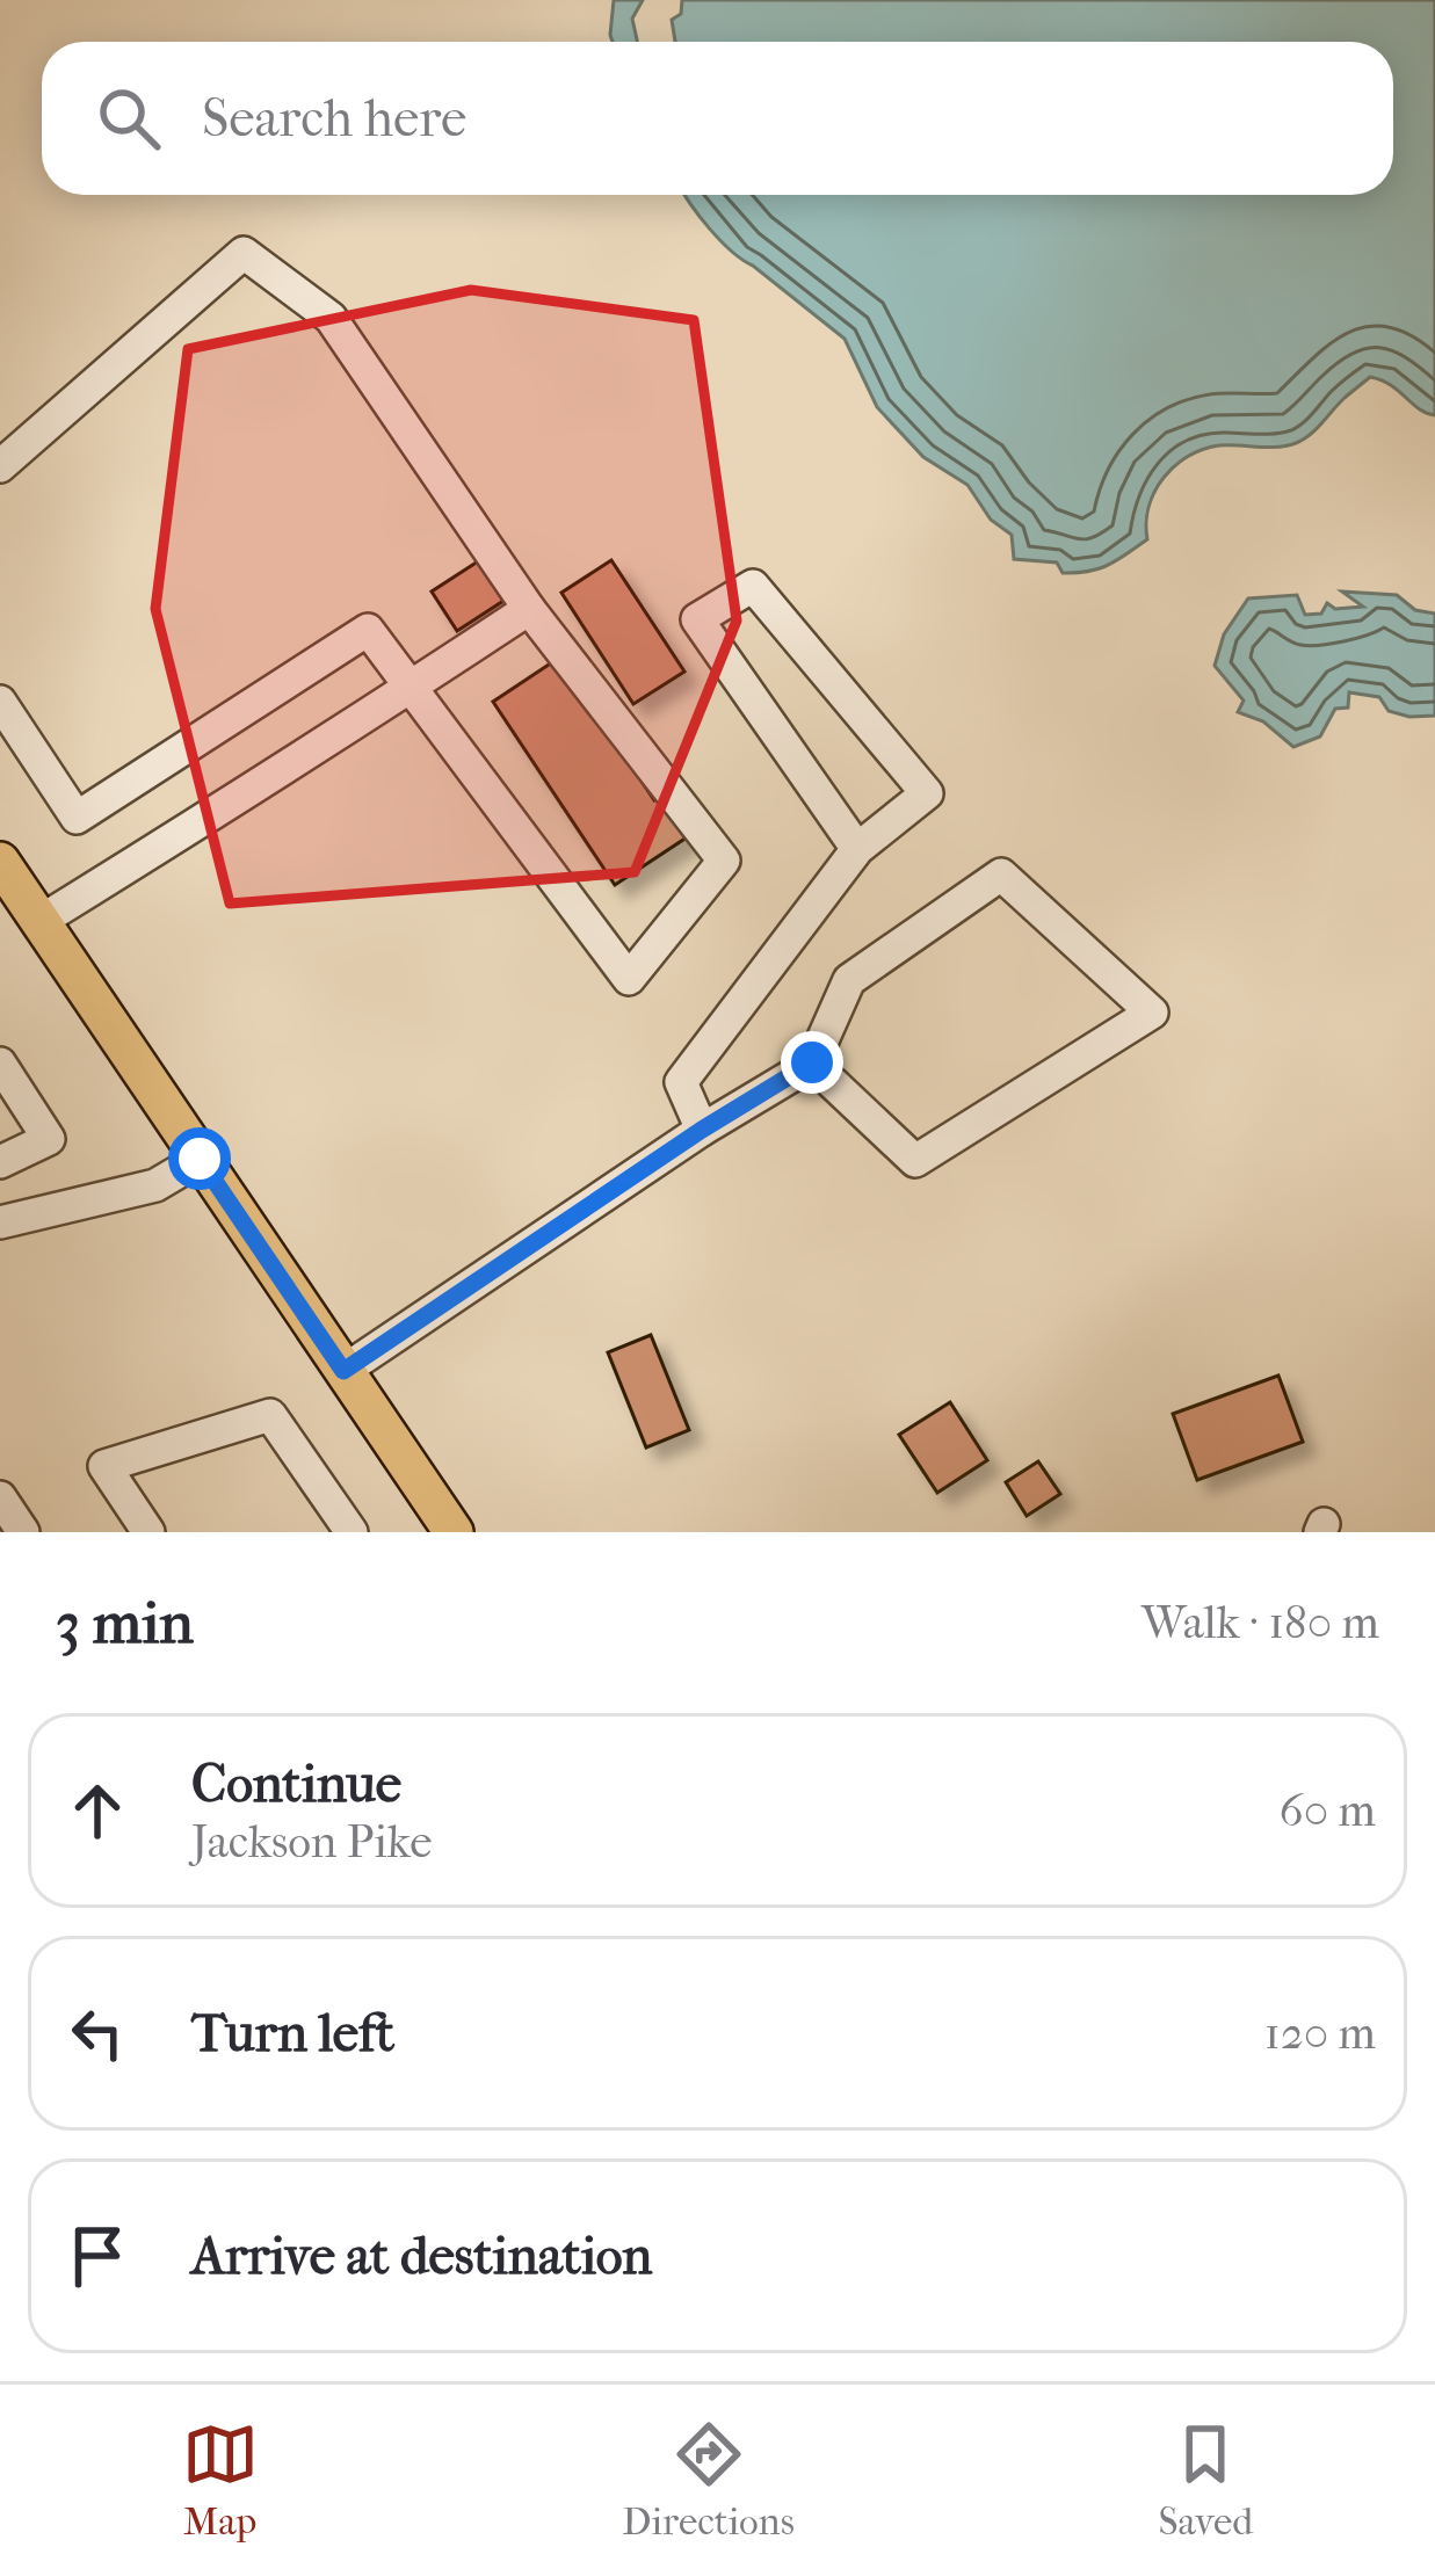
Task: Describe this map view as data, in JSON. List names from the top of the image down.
{
  "page": {
    "search": "Search here",
    "heading": ["3 min", "Walk · 180 m"],
    "list": [
      ["Continue", "Jackson Pike", "60 m"],
      ["Turn left", "120 m"],
      "Arrive at destination"
    ],
    "nav": ["Map", "Directions", "Saved"]
  }
}
